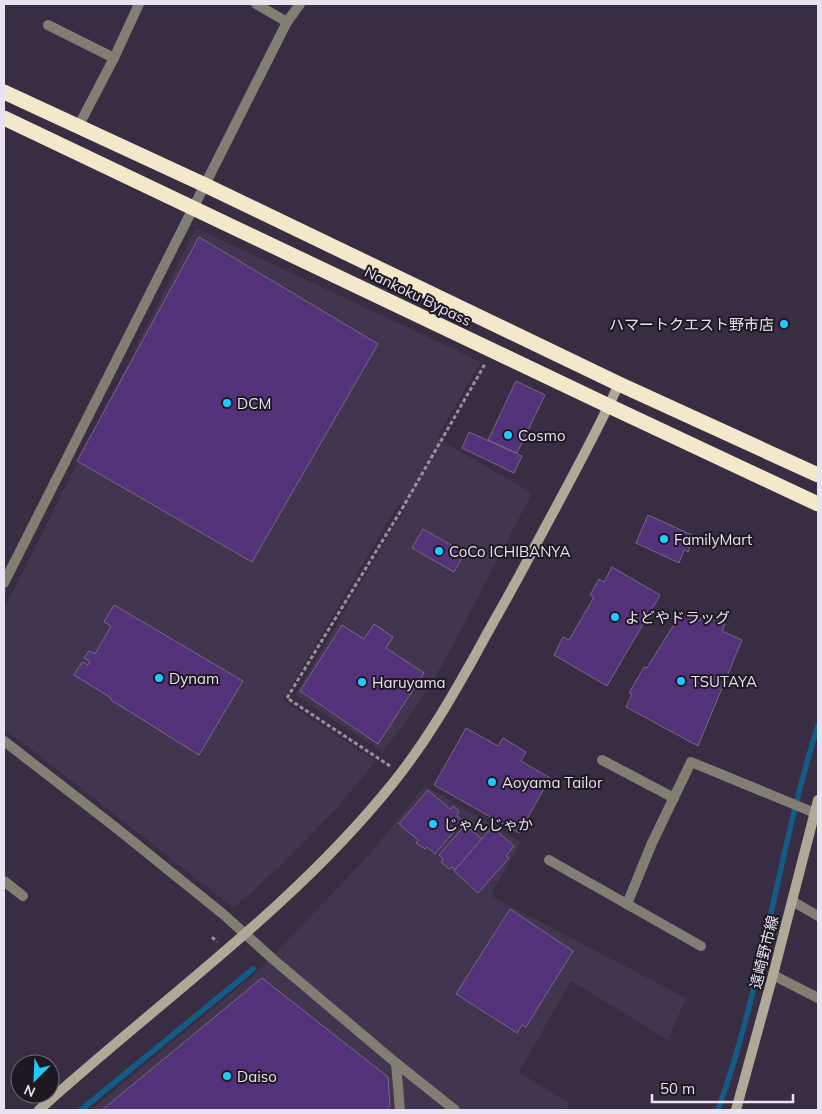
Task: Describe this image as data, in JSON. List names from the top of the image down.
{
  "streets": {
    "highway": ["Nankoku Bypass"],
    "street": ["遠崎野市線"]
  },
  "places": [
    "ハマートクエスト野市店",
    "DCM",
    "Cosmo",
    "FamilyMart",
    "CoCo ICHIBANYA",
    "よどやドラッグ",
    "Dynam",
    "TSUTAYA",
    "Haruyama",
    "Aoyama Tailor",
    "じゃんじゃか",
    "Daiso"
  ],
  "scale_bar": "50 m",
  "north": "bottom left"
}
